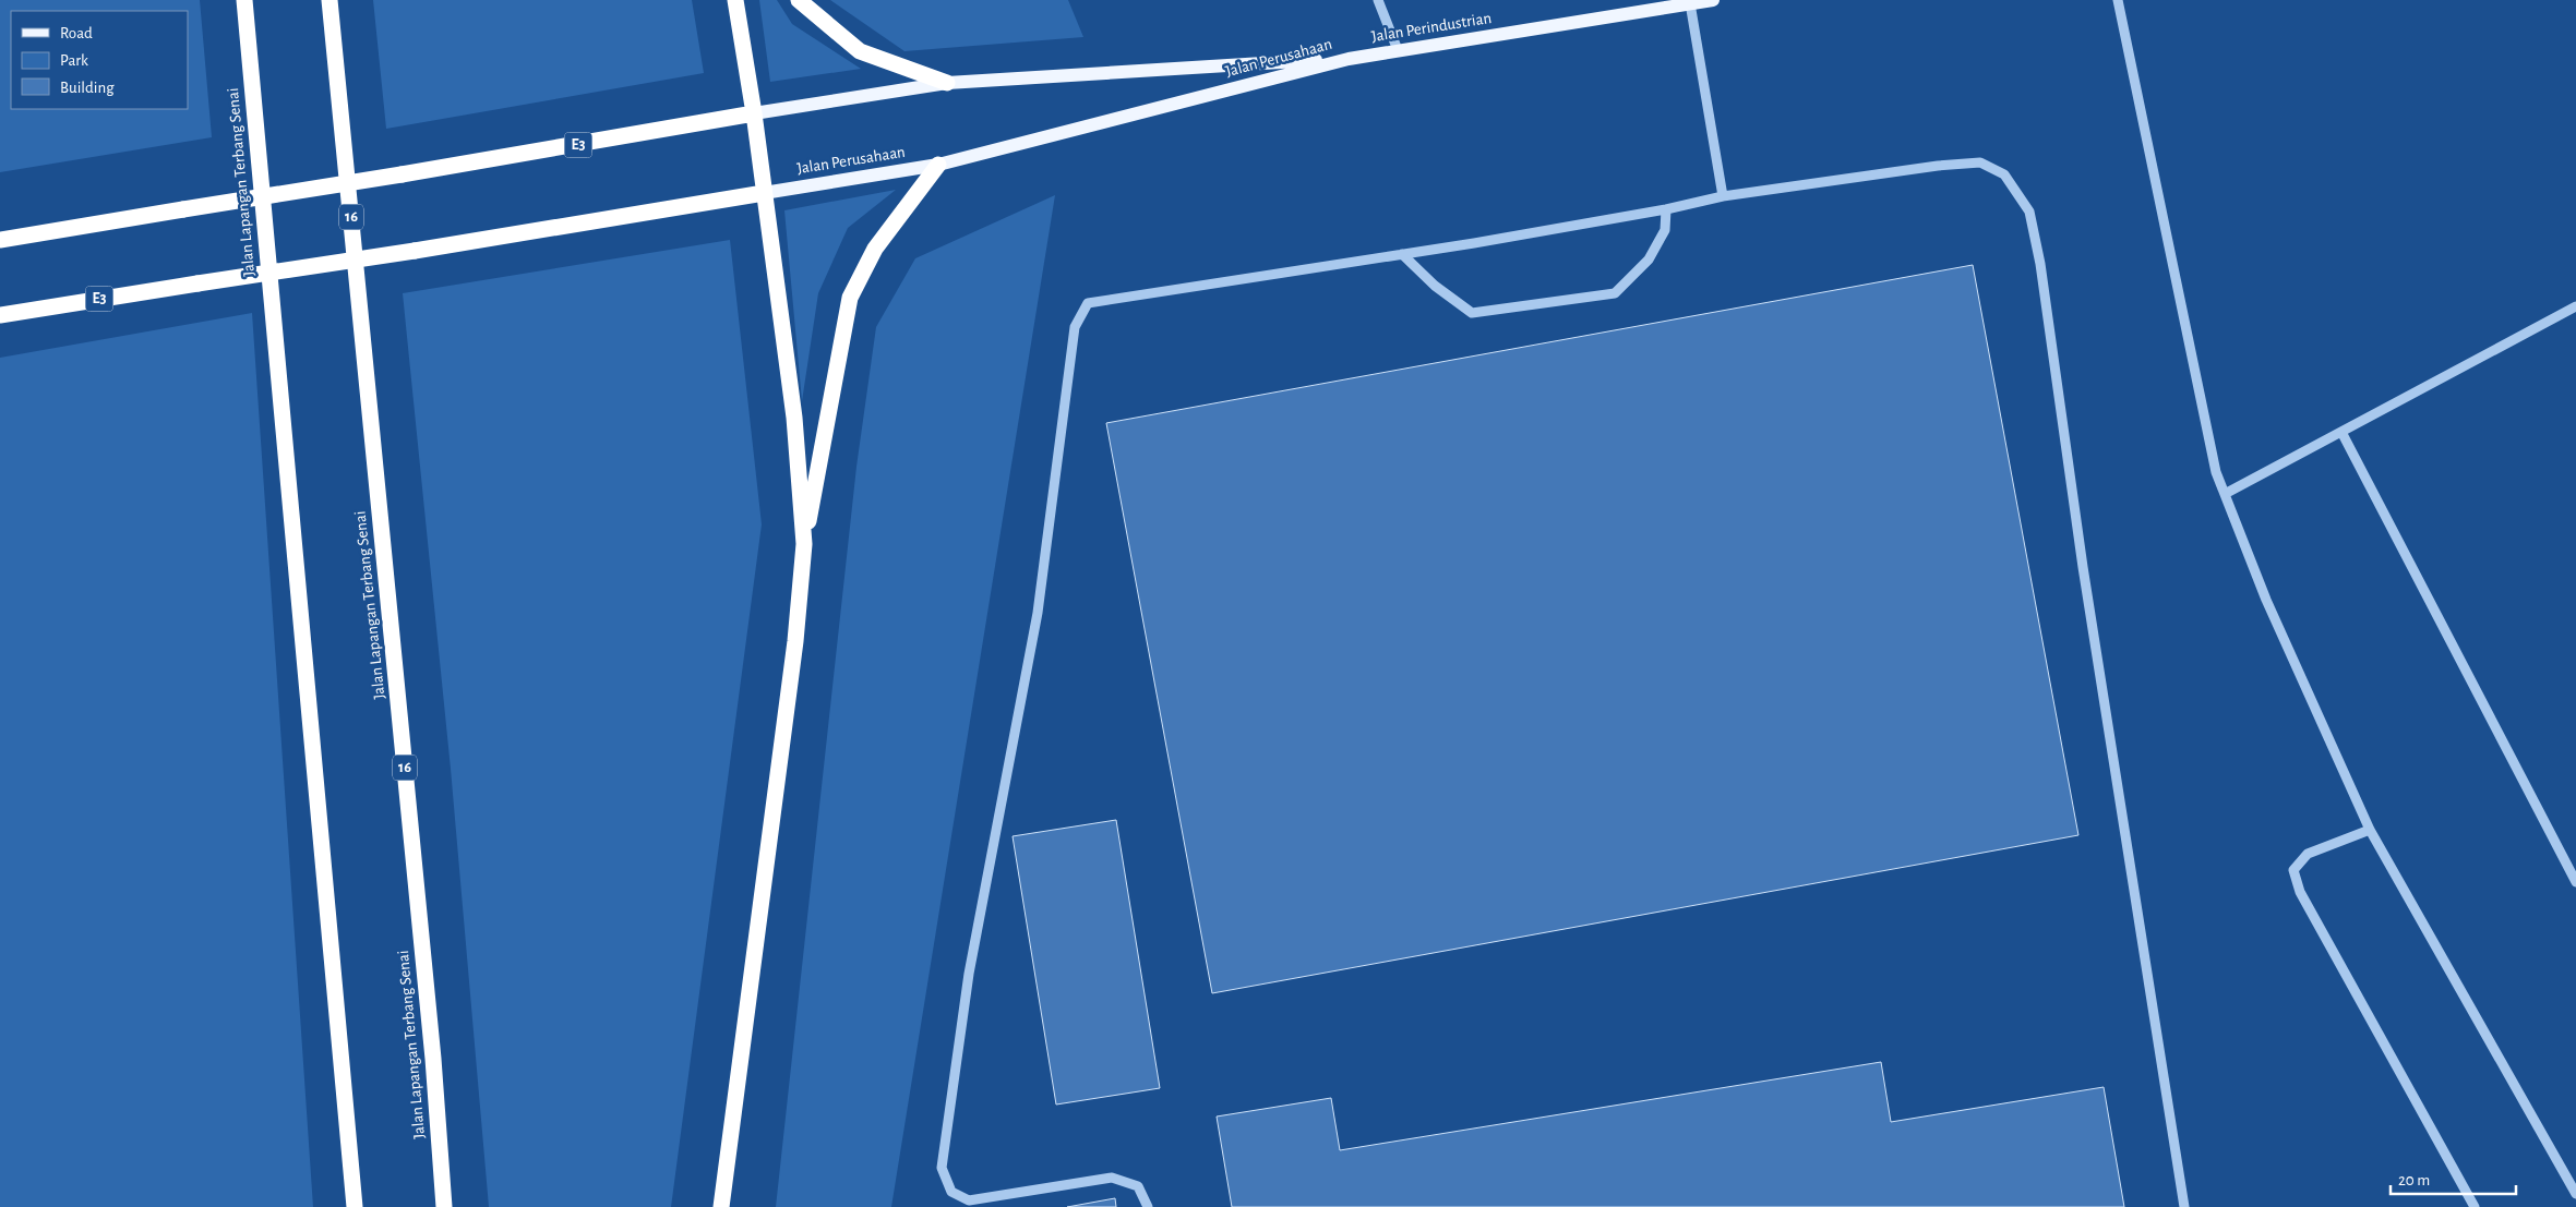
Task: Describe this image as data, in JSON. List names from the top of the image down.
{
  "streets": {
    "highway": ["E3", "Jalan Lapangan Terbang Senai", "16"],
    "main road": ["Jalan Perindustrian", "Jalan Perusahaan"]
  },
  "crossings": [
    ["Jalan Perindustrian", "Jalan Perusahaan"],
    ["Jalan Perusahaan", "E3"]
  ],
  "legend": ["Road", "Park", "Building"],
  "scale_bar": "20 m"
}
